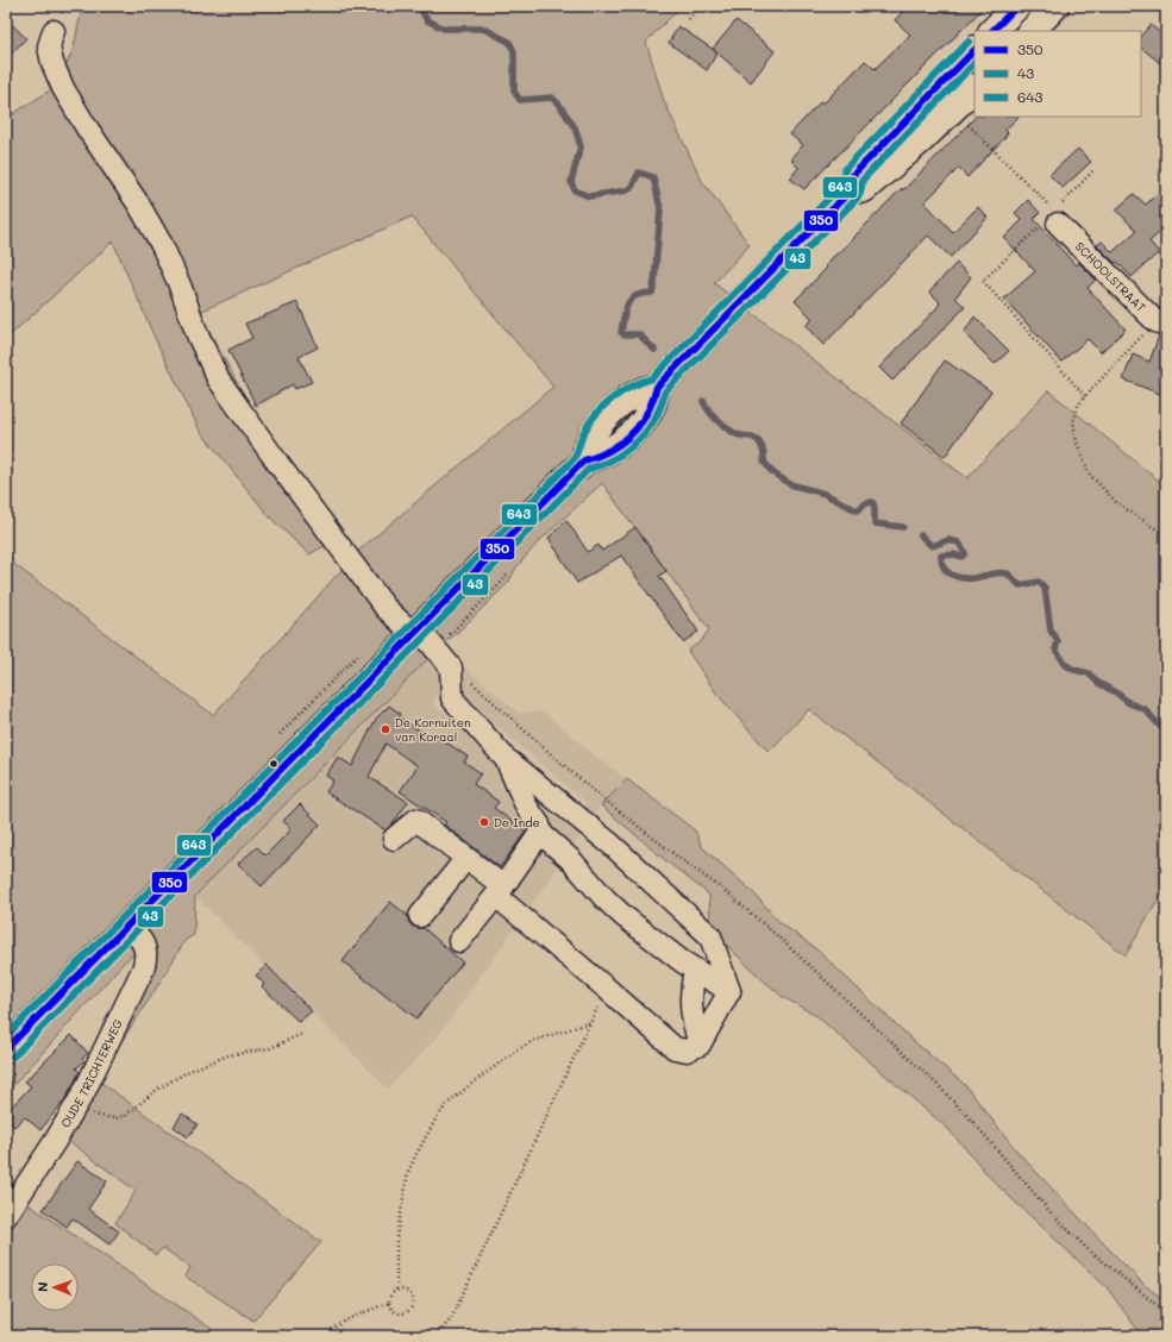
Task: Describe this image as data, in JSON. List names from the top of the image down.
{
  "streets": {
    "street": ["SCHOOLSTRAAT", "OUDE TRICHTERWEG"]
  },
  "places": ["De Kornuiten van Koraal", "De Inde"],
  "lines": ["transit line 350", "transit line 643", "transit line 43"],
  "legend": ["350", "43", "643"],
  "north": "left"
}
